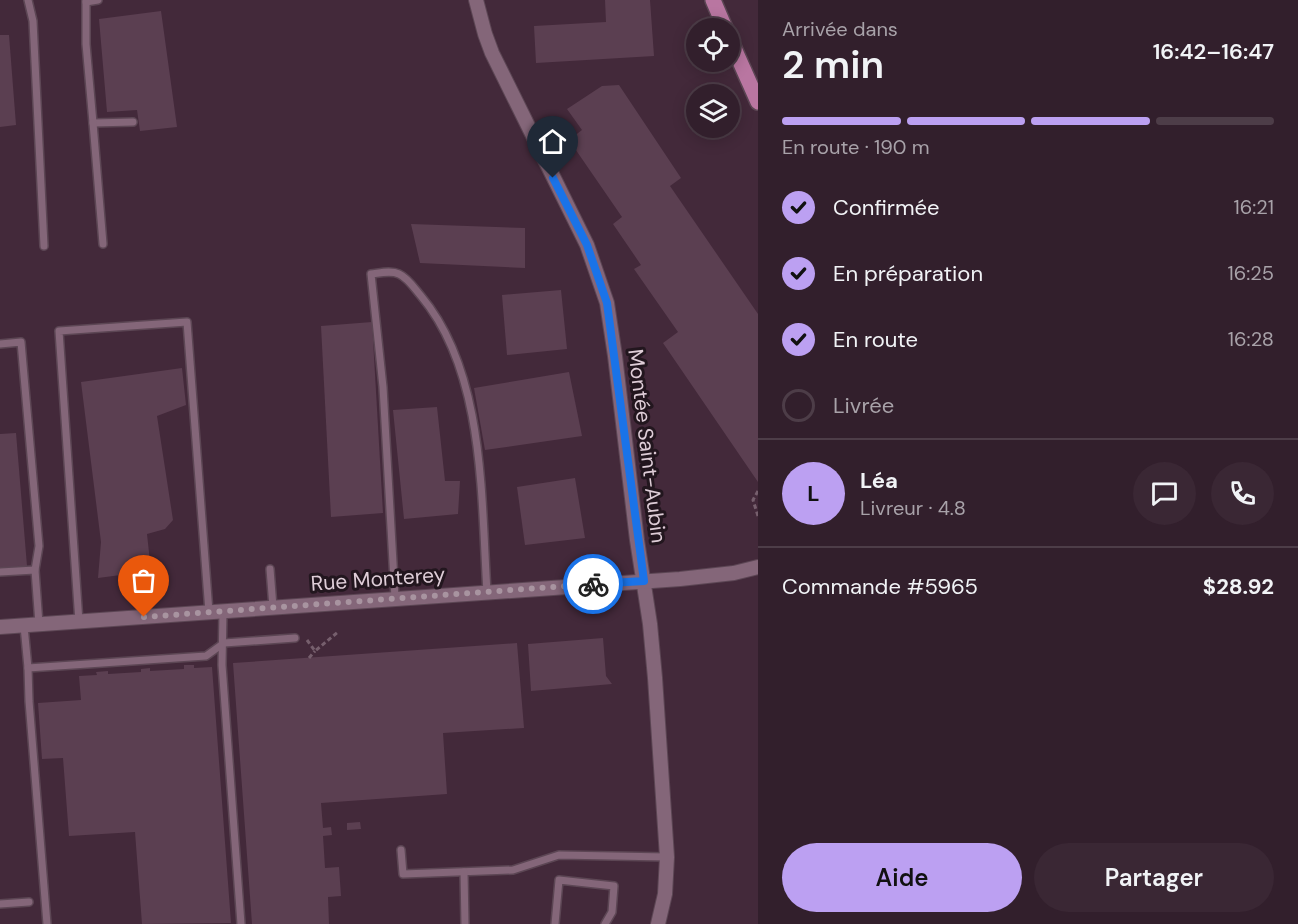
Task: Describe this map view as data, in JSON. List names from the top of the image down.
{
  "streets": {
    "street": ["Montée Saint-Aubin", "Rue Monterey"]
  },
  "crossings": [
    ["Montée Saint-Aubin", "Rue Monterey"]
  ],
  "page": {
    "heading": ["2 min", "Arrivée dans", "16:42–16:47"],
    "panel": [
      "Léa",
      "Livreur · 4.8",
      "Commande #5965",
      "$28.92"
    ],
    "bar": "En route · 190 m",
    "list": [
      ["Confirmée", "16:21"],
      ["En préparation", "16:25"],
      ["En route", "16:28"],
      "Livrée"
    ],
    "round": "L",
    "buttons": ["Aide", "Partager"]
  }
}
